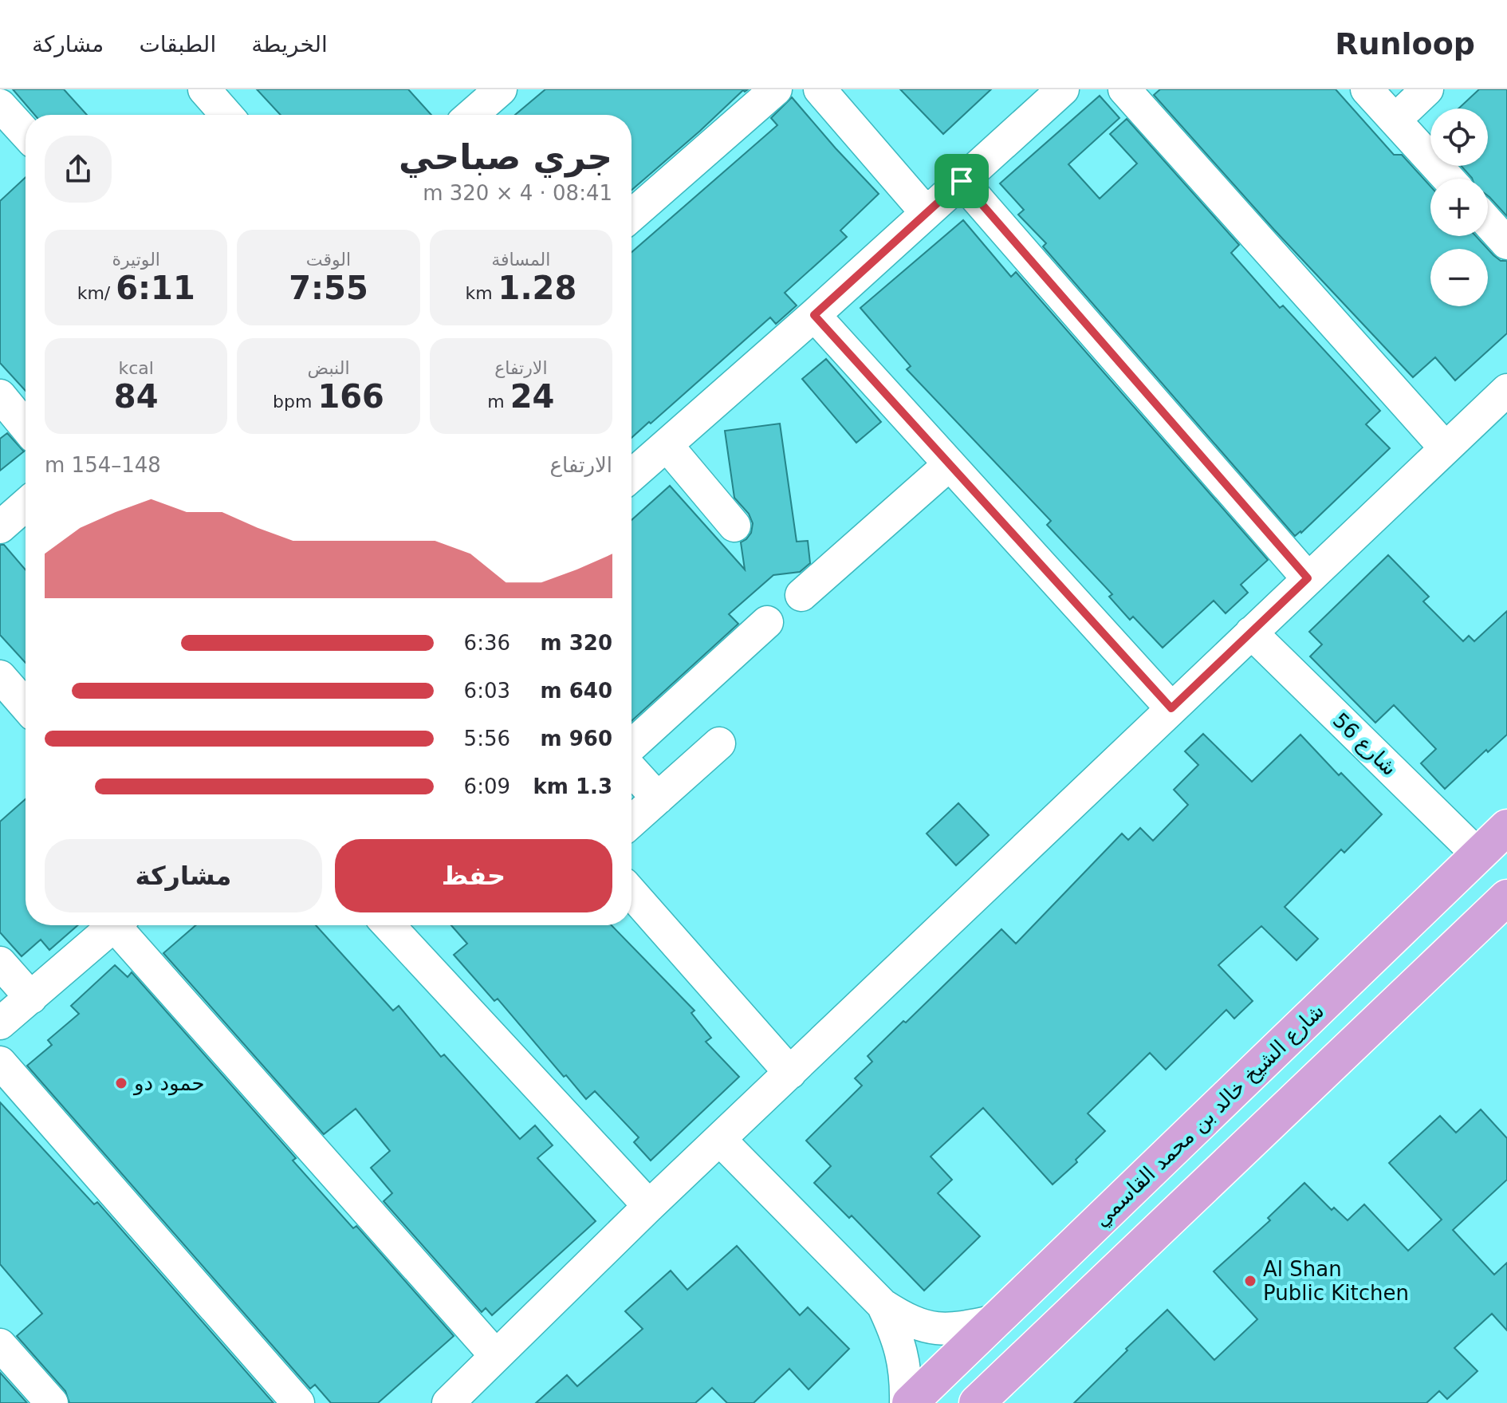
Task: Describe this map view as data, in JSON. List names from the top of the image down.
{
  "streets": {
    "main road": ["شارع الشيخ خالد بن محمد القاسمي"],
    "street": ["شارع 56"]
  },
  "crossings": [
    ["شارع 56", "شارع الشيخ خالد بن محمد القاسمي"]
  ],
  "places": ["حمود دو", "Al Shan Public Kitchen"],
  "page": {
    "header": "Runloop",
    "nav": ["الخريطة", "الطبقات", "مشاركة"],
    "map_buttons": ["+", "−"],
    "heading": ["جري صباحي", "08:41 · 4 × 320 m"],
    "stats": [
      ["المسافة", "1.28 km"],
      ["الوقت", "7:55"],
      ["الوتيرة", "6:11 /km"],
      ["الارتفاع", "24 m"],
      ["النبض", "166 bpm"],
      ["kcal", "84"]
    ],
    "chart": ["الارتفاع", "148–154 m"],
    "list": [
      {
        "name": "320 m",
        "note": "6:36"
      },
      {
        "name": "640 m",
        "note": "6:03"
      },
      {
        "name": "960 m",
        "note": "5:56"
      },
      {
        "name": "1.3 km",
        "note": "6:09"
      }
    ],
    "buttons": ["حفظ", "مشاركة"]
  }
}
